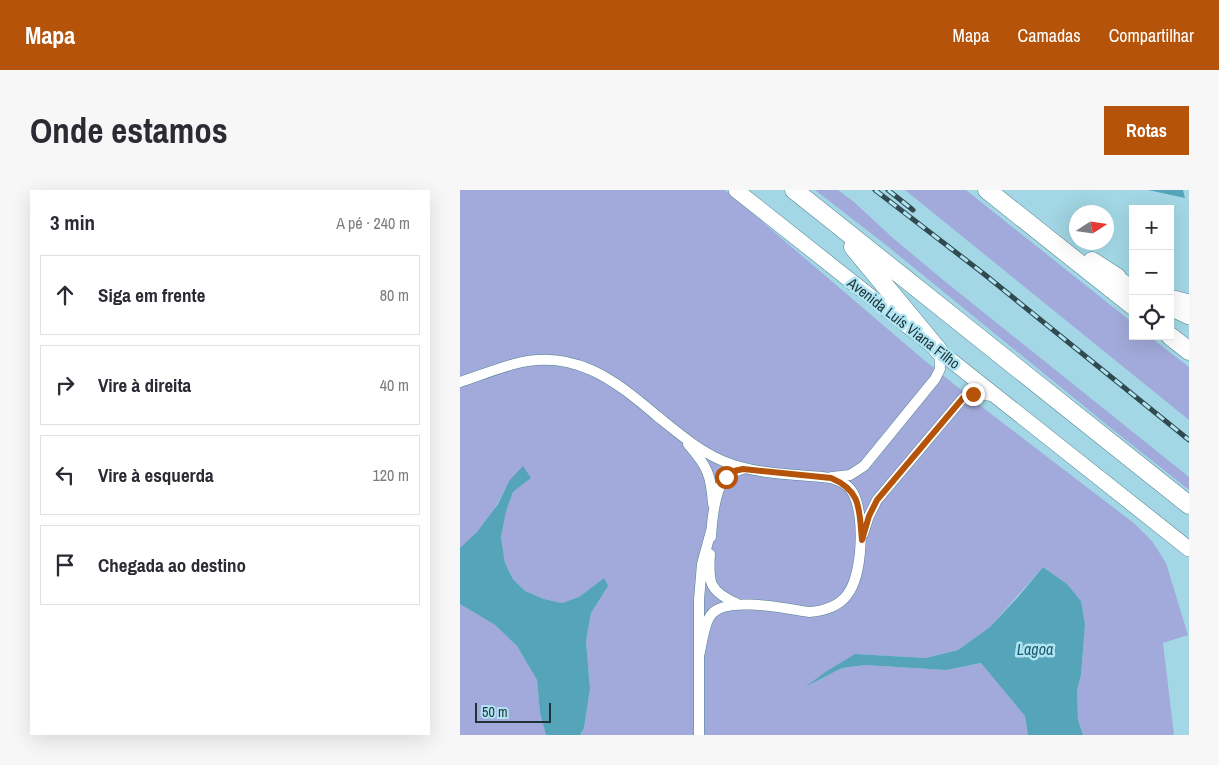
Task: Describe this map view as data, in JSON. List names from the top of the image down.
{
  "streets": {
    "main road": ["Avenida Luís Viana Filho"]
  },
  "water": ["Lagoa"],
  "scale_bar": "50 m",
  "north": "right",
  "page": {
    "header": "Mapa",
    "nav": ["Mapa", "Camadas", "Compartilhar"],
    "buttons": "Rotas",
    "title": "Onde estamos",
    "heading": ["3 min", "A pé · 240 m"],
    "map_buttons": ["+", "−"],
    "list": [
      ["Siga em frente", "80 m"],
      ["Vire à direita", "40 m"],
      ["Vire à esquerda", "120 m"],
      "Chegada ao destino"
    ],
    "scale": "50 m"
  }
}
